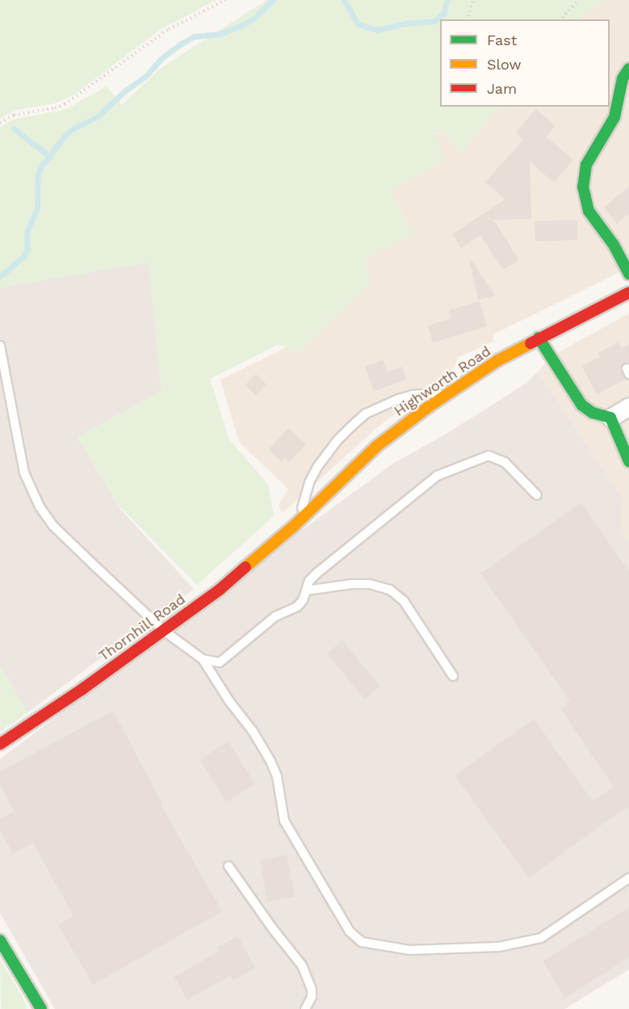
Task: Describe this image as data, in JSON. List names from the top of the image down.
{
  "streets": {
    "street": ["Highworth Road", "Thornhill Road"]
  },
  "crossings": [
    ["Highworth Road", "Thornhill Road"]
  ],
  "legend": ["Fast", "Slow", "Jam"]
}
